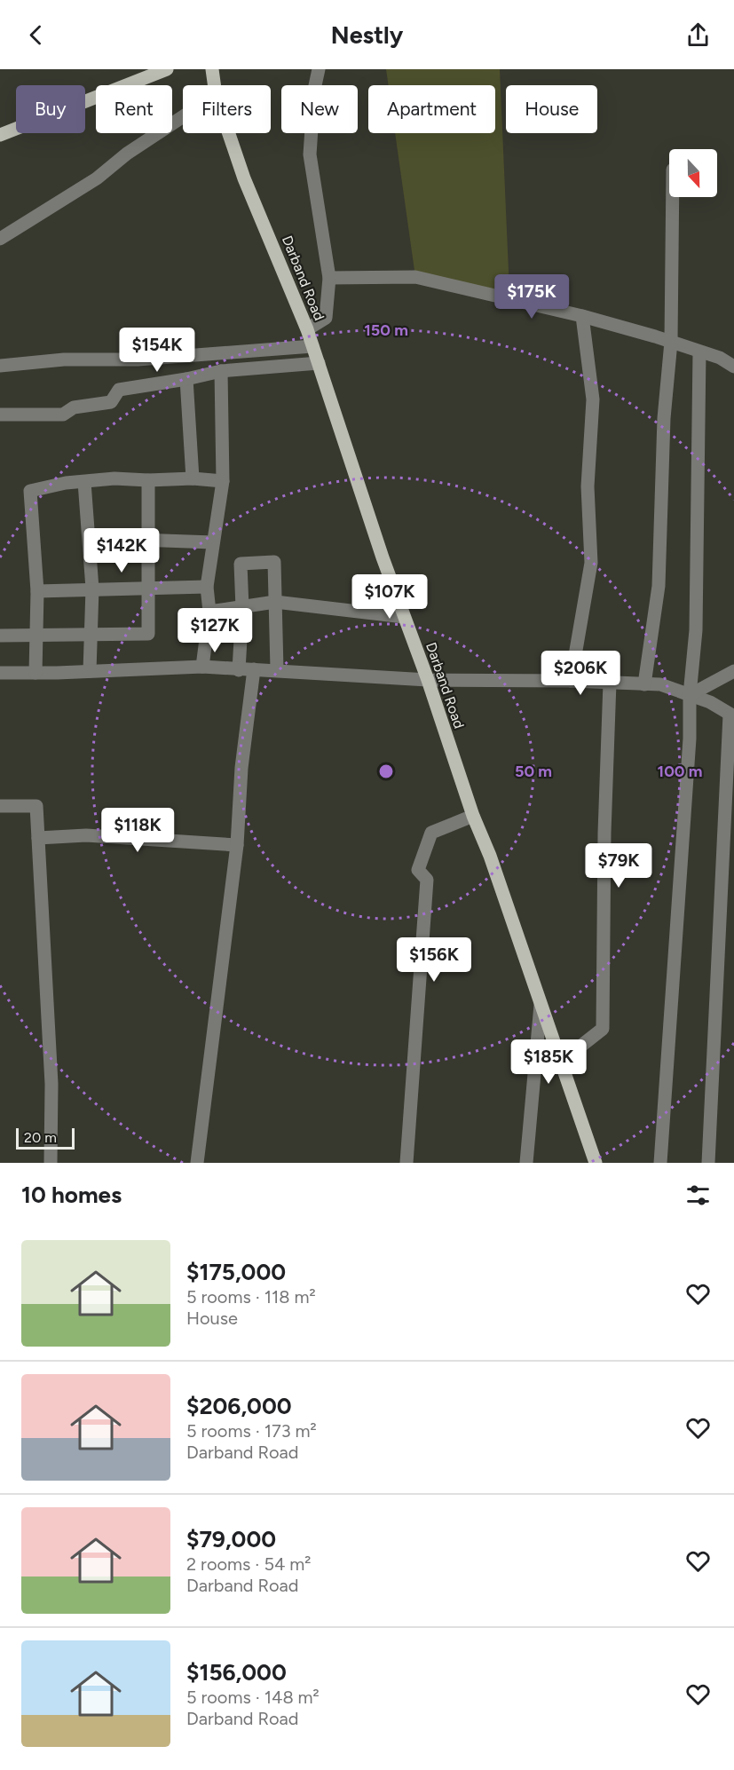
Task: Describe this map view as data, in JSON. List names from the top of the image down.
{
  "streets": {
    "main road": ["Darband Road"]
  },
  "scale_bar": "20 m",
  "north": "bottom",
  "page": {
    "header": "Nestly",
    "chip": [
      "Buy",
      "Rent",
      "Filters",
      "New",
      "Apartment",
      "House"
    ],
    "price": [
      "$175K",
      "$154K",
      "$142K",
      "$107K",
      "$127K",
      "$206K",
      "$118K",
      "$79K",
      "$156K",
      "$185K"
    ],
    "scale": "20 m",
    "heading": "10 homes",
    "list": [
      {
        "name": "$175,000",
        "note": "5 rooms · 118 m² · House"
      },
      {
        "name": "$206,000",
        "note": "5 rooms · 173 m² · Darband Road"
      },
      {
        "name": "$79,000",
        "note": "2 rooms · 54 m² · Darband Road"
      },
      {
        "name": "$156,000",
        "note": "5 rooms · 148 m² · Darband Road"
      }
    ]
  },
  "rings": ["150 m", "50 m", "100 m"]
}
